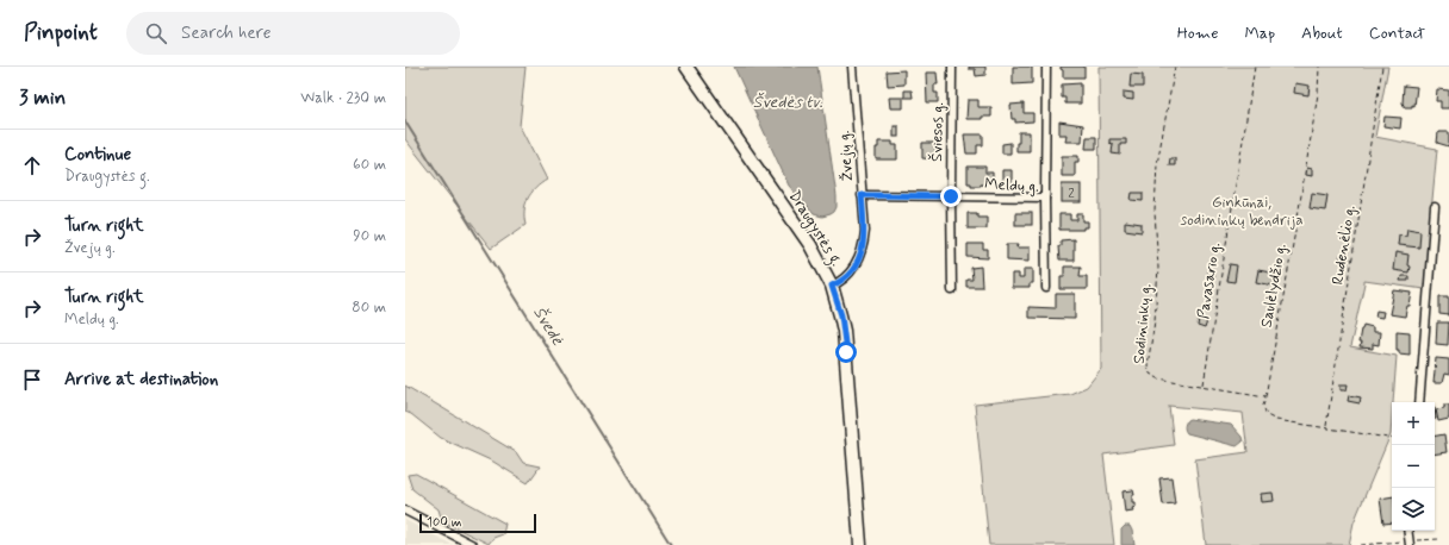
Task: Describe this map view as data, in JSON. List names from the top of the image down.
{
  "streets": {
    "main road": ["Draugystės g."],
    "street": ["Šviesos g.", "Žvejų g.", "Meldų g."],
    "path": [
      "Rudenėlio g.",
      "Pavasario g.",
      "Saulėlydžio g.",
      "Sodininkų g."
    ]
  },
  "crossings": [
    ["Šviesos g.", "Meldų g."],
    ["Žvejų g.", "Meldų g."],
    ["Žvejų g.", "Draugystės g."],
    ["Pavasario g.", "Sodininkų g."],
    ["Saulėlydžio g.", "Sodininkų g."]
  ],
  "water": ["Švedės tv.", "Švedė"],
  "parks": ["Ginkūnai, sodininkų bendrija"],
  "house_numbers": ["2"],
  "scale_bar": "100 m",
  "page": {
    "header": "Pinpoint",
    "search": "Search here",
    "nav": [
      "Home",
      "Map",
      "About",
      "Contact"
    ],
    "heading": ["3 min", "Walk · 230 m"],
    "list": [
      ["Continue", "Draugystės g.", "60 m"],
      ["Turn right", "Žvejų g.", "90 m"],
      ["Turn right", "Meldų g.", "80 m"],
      "Arrive at destination"
    ],
    "map_buttons": ["+", "−"],
    "scale": "100 m"
  }
}
